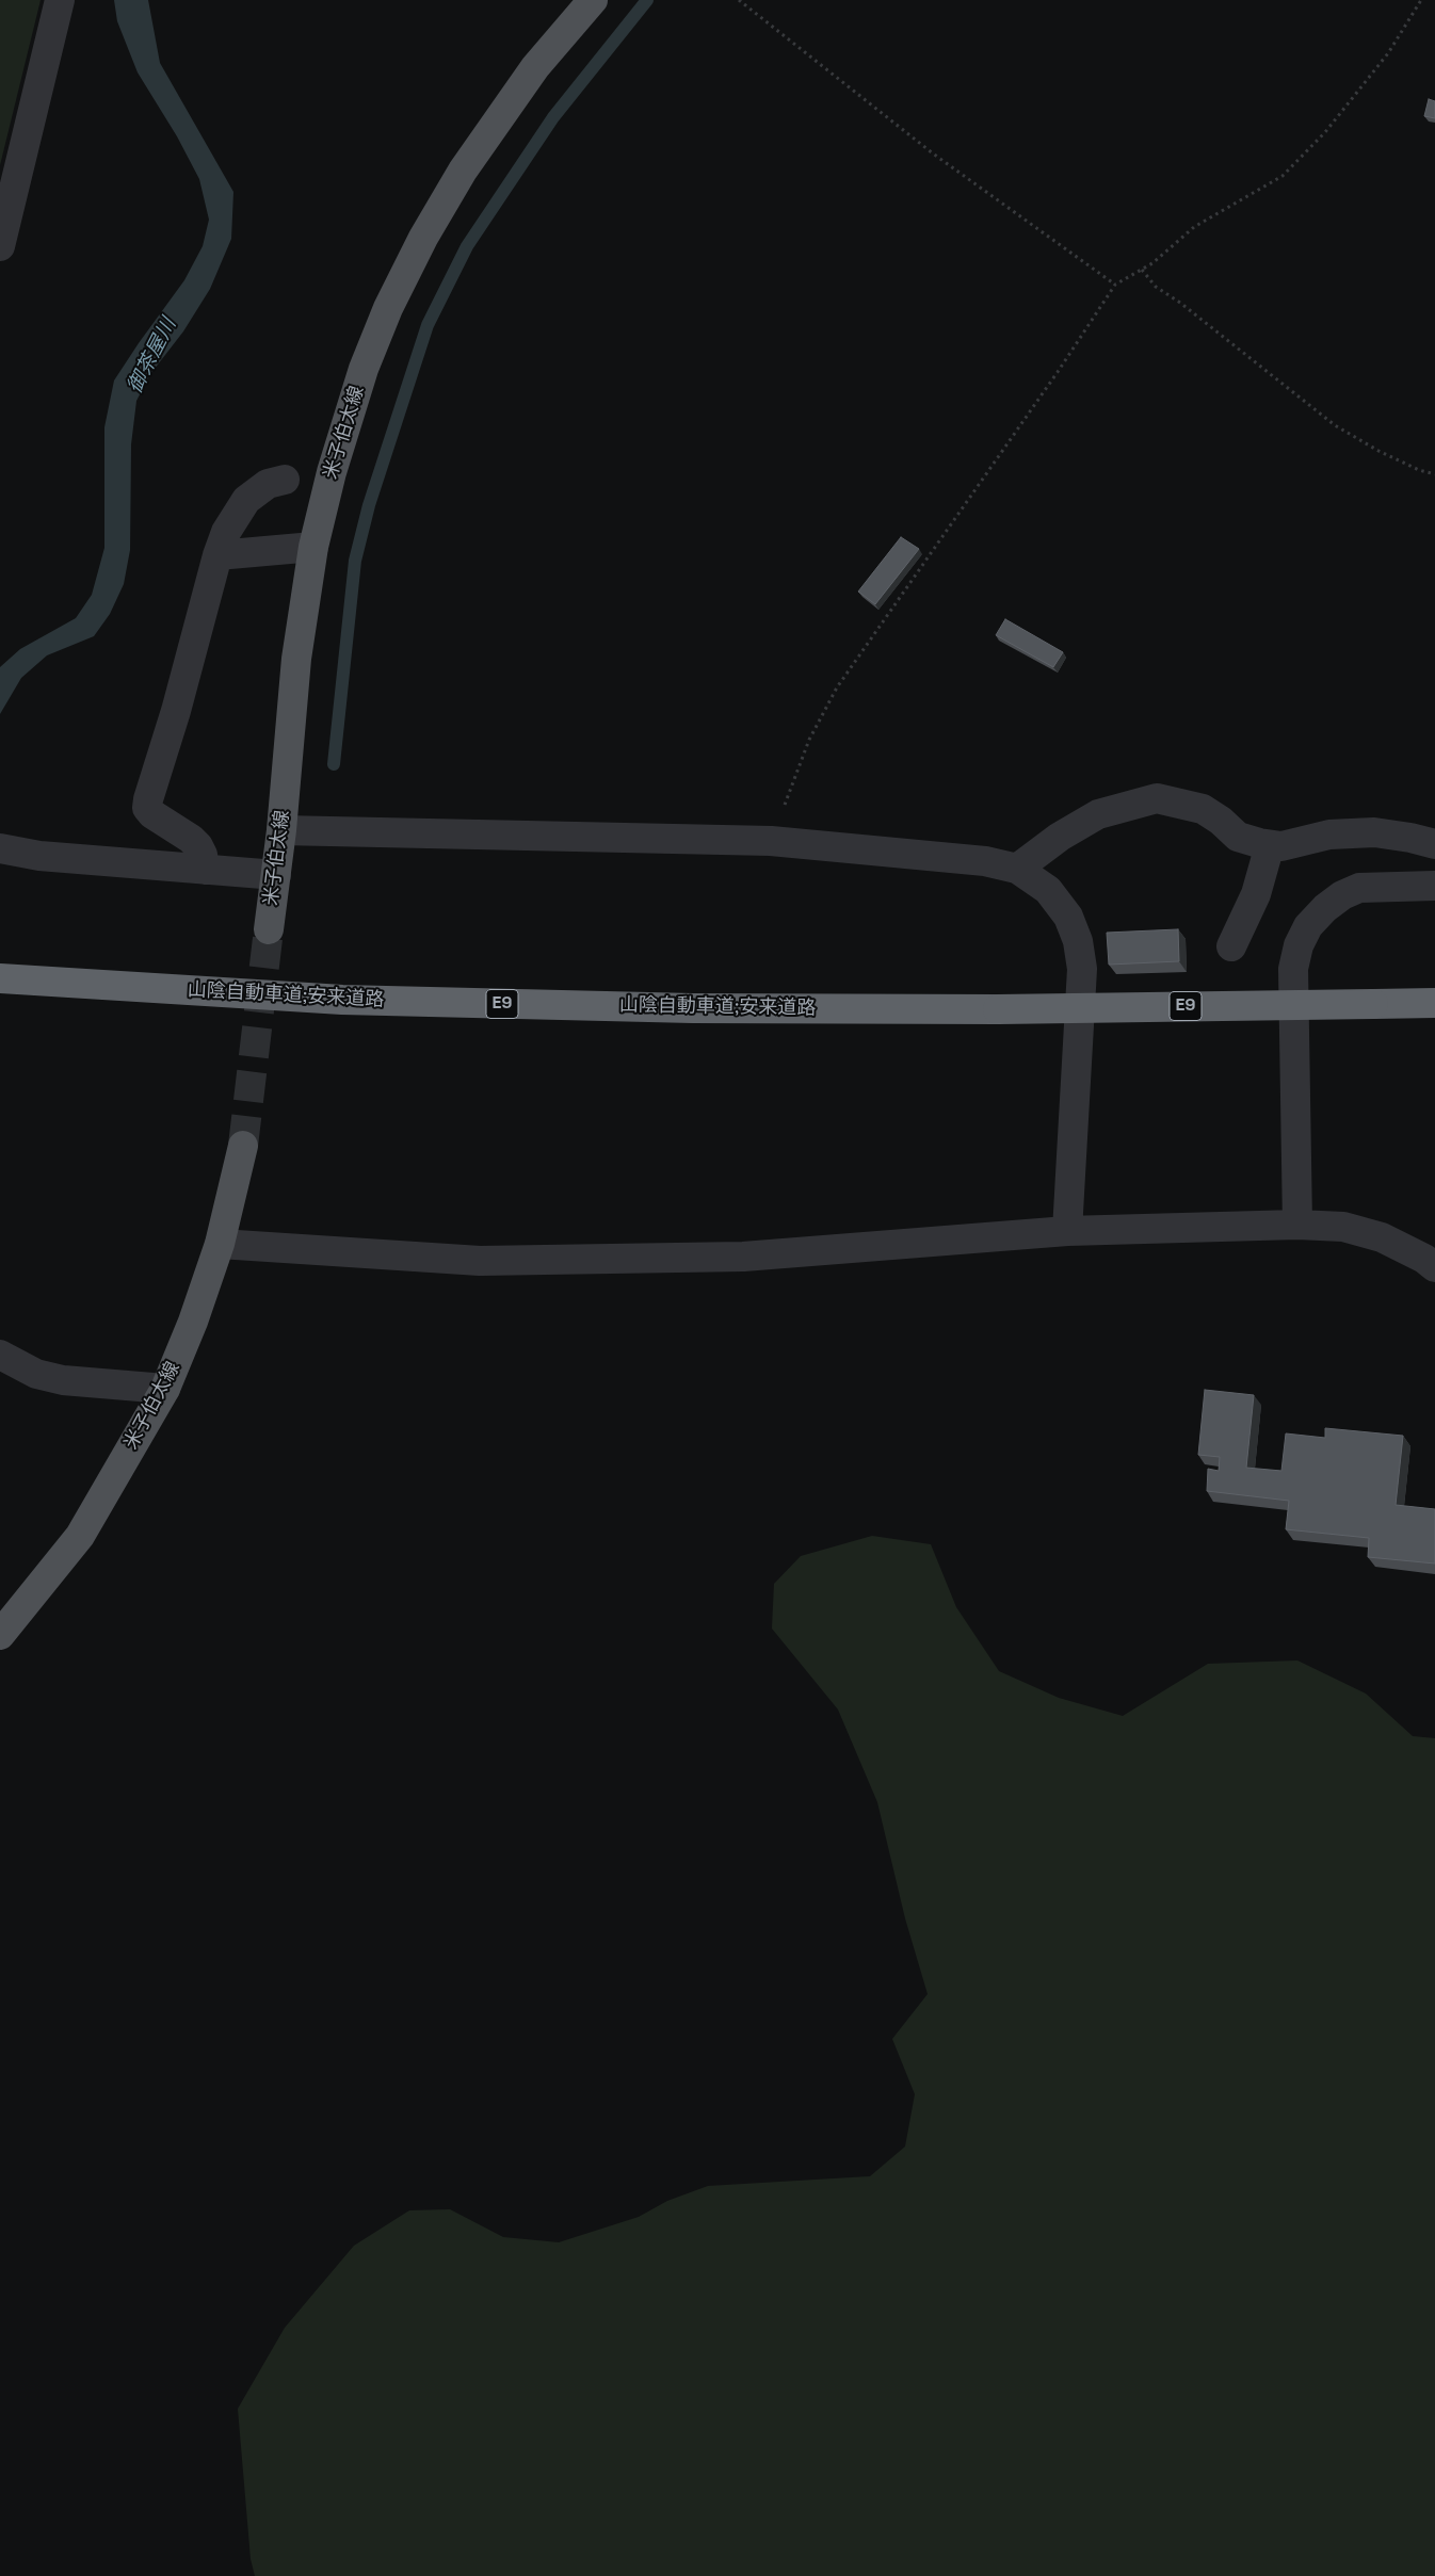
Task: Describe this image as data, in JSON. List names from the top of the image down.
{
  "streets": {
    "highway": ["山陰自動車道;安来道路", "E9"],
    "main road": ["米子伯太線"]
  },
  "water": ["御茶屋川"]
}
